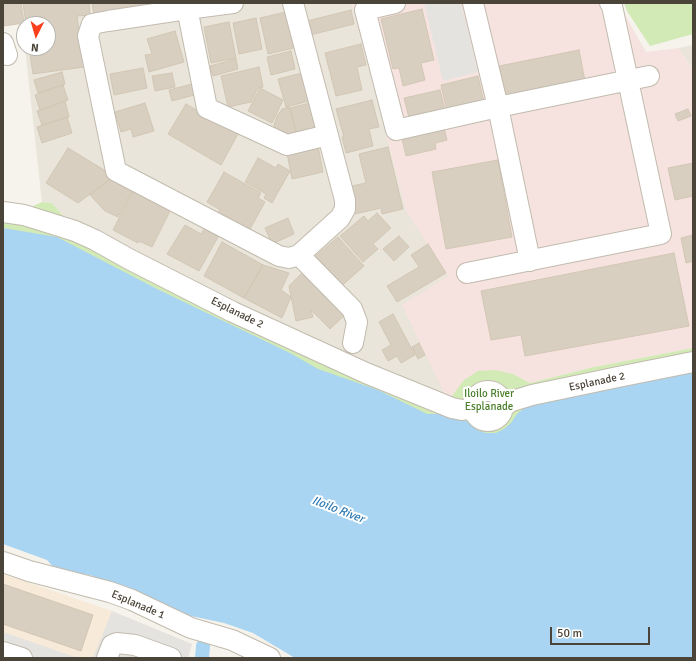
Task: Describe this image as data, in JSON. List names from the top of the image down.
{
  "streets": {
    "street": ["Esplanade 2", "Esplanade 1"]
  },
  "water": ["Iloilo River"],
  "parks": ["Iloilo River Esplanade"],
  "scale_bar": "50 m",
  "north": "bottom"
}
